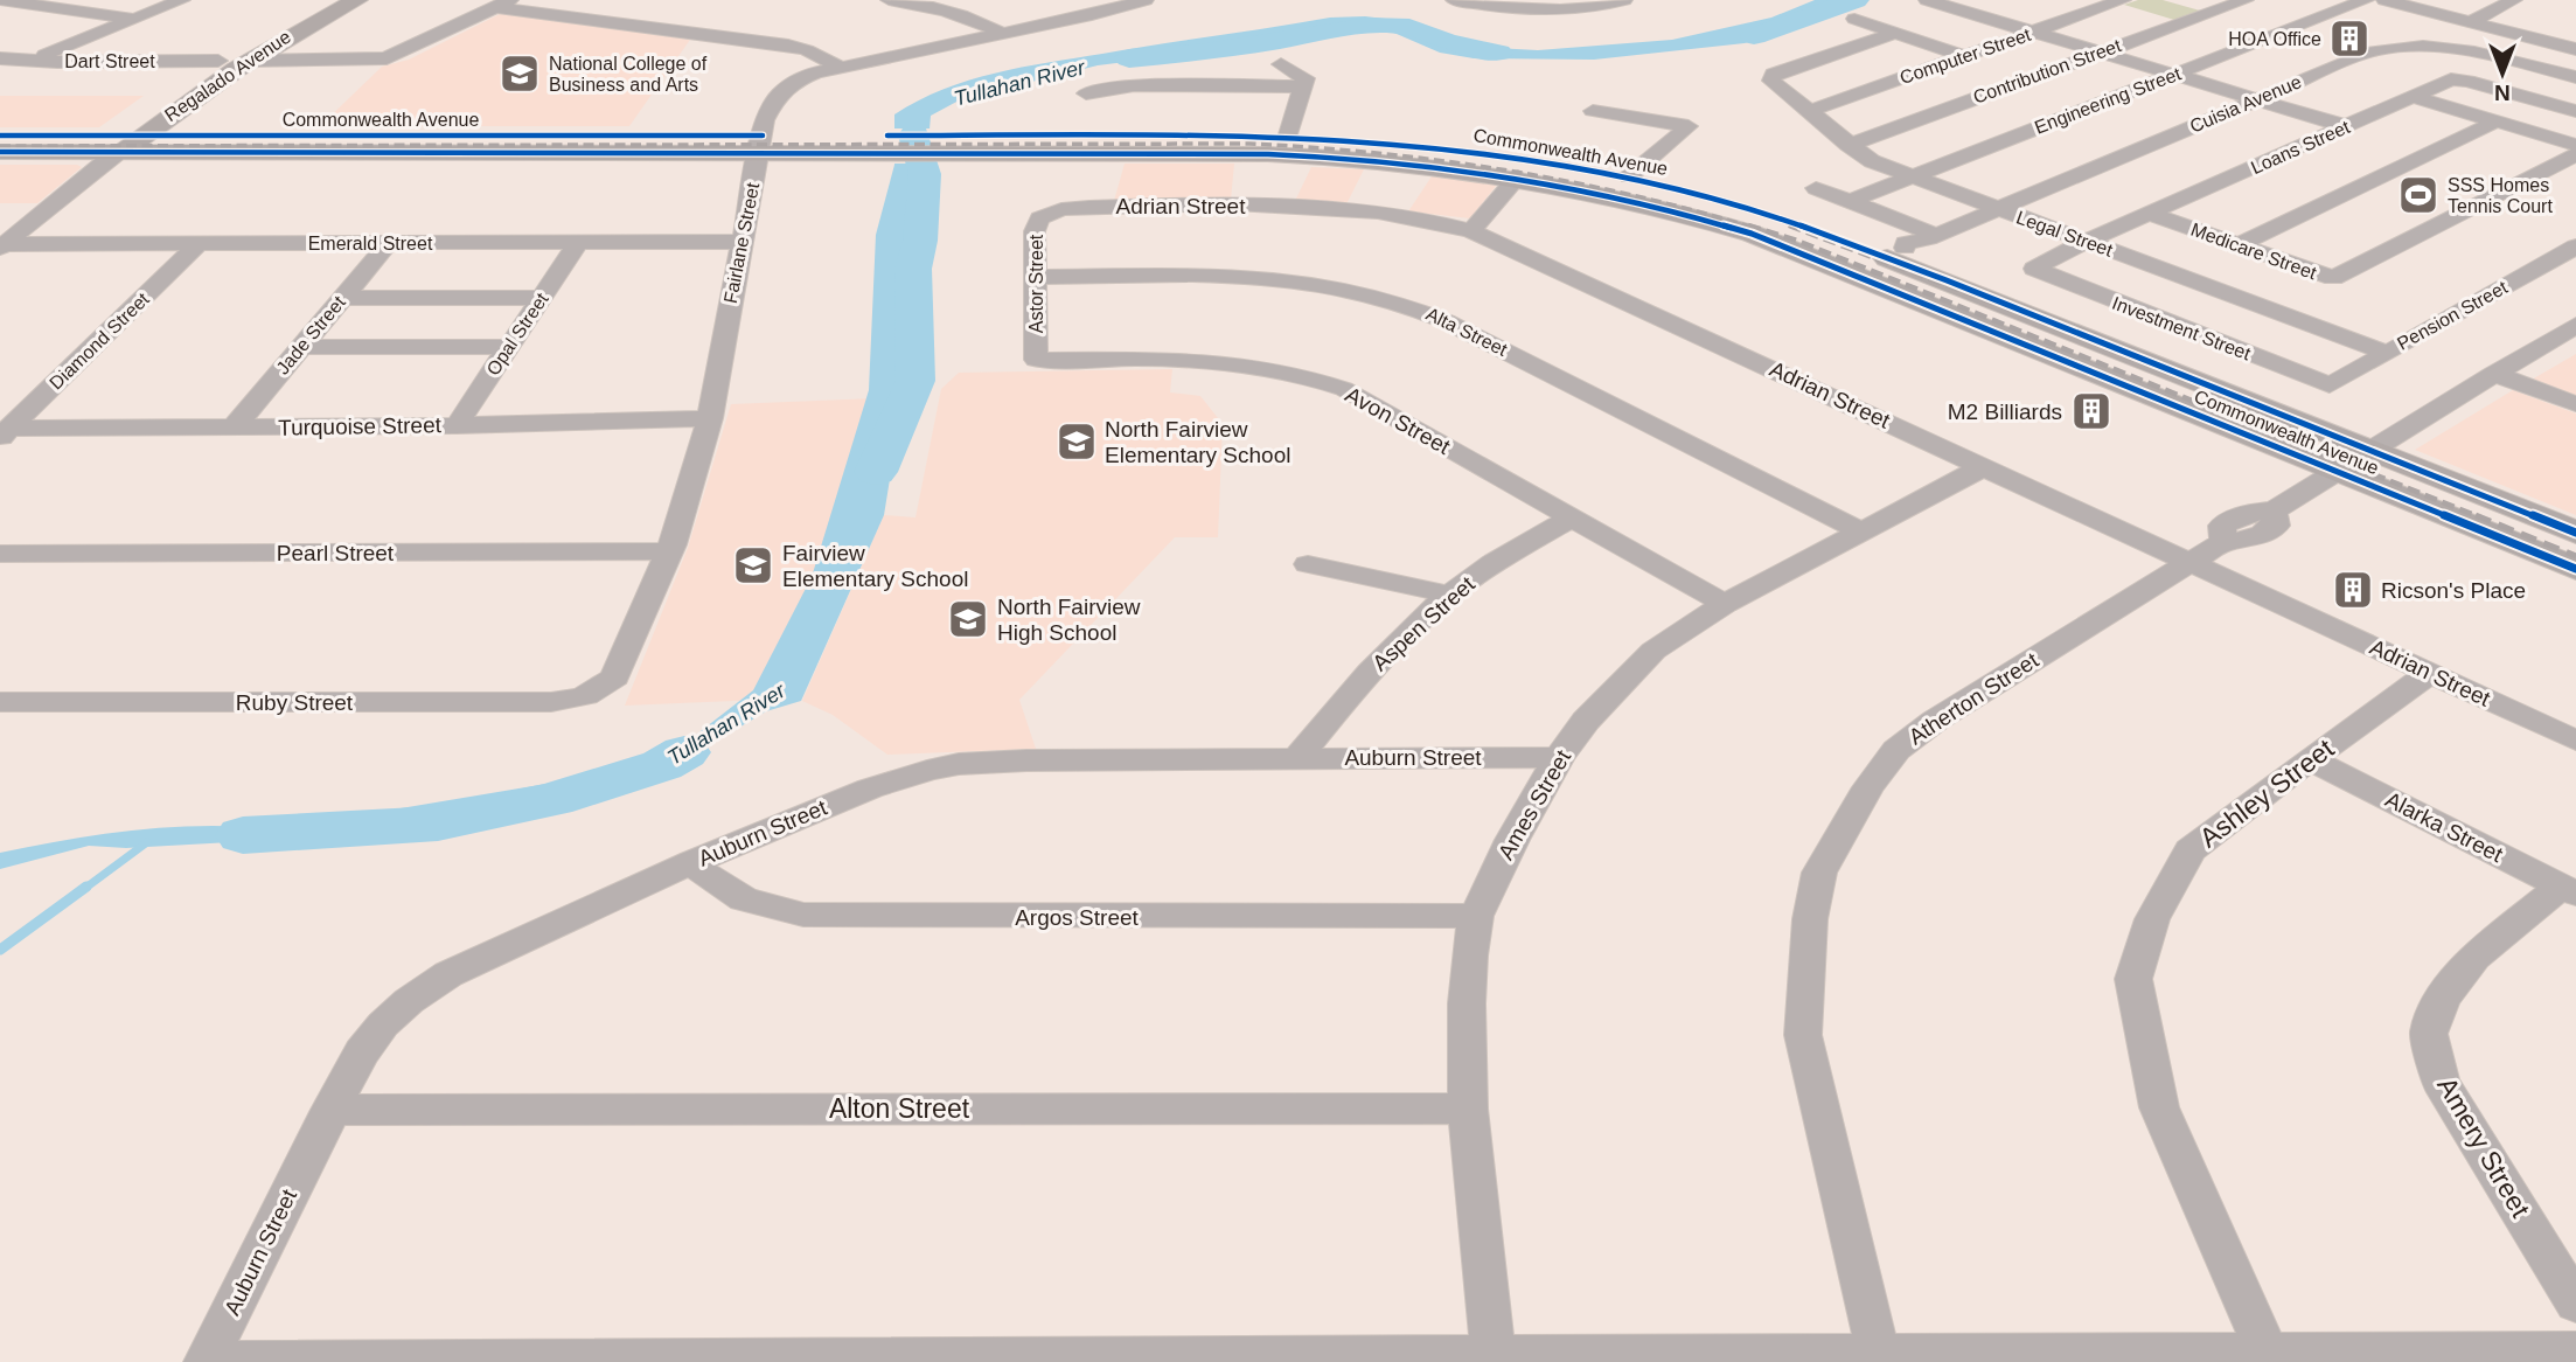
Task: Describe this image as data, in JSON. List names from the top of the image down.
{
  "streets": {
    "main road": ["Regalado Avenue", "Commonwealth Avenue"],
    "street": [
      "Computer Street",
      "Dart Street",
      "Contribution Street",
      "Engineering Street",
      "Cuisia Avenue",
      "Loans Street",
      "Adrian Street",
      "Legal Street",
      "Emerald Street",
      "Fairlane Street",
      "Medicare Street",
      "Astor Street",
      "Pension Street",
      "Investment Street",
      "Alta Street",
      "Opal Street",
      "Jade Street",
      "Diamond Street",
      "Avon Street",
      "Turquoise Street",
      "Pearl Street",
      "Aspen Street",
      "Atherton Street",
      "Ruby Street",
      "Auburn Street",
      "Ashley Street",
      "Ames Street",
      "Alarka Street",
      "Argos Street",
      "Alton Street",
      "Amery Street"
    ]
  },
  "crossings": [
    ["Computer Street", "Legal Street"],
    ["Dart Street", "Regalado Avenue"],
    ["Contribution Street", "Legal Street"],
    ["Regalado Avenue", "Commonwealth Avenue"],
    ["Regalado Avenue", "Emerald Street"],
    ["Engineering Street", "Legal Street"],
    ["Cuisia Avenue", "Commonwealth Avenue"],
    ["Cuisia Avenue", "Legal Street"],
    ["Commonwealth Avenue", "Fairlane Street"],
    ["Commonwealth Avenue", "Atherton Street"],
    ["Loans Street", "Legal Street"],
    ["Loans Street", "Medicare Street"],
    ["Loans Street", "Investment Street"],
    ["Adrian Street", "Astor Street"],
    ["Adrian Street", "Atherton Street"],
    ["Adrian Street", "Ashley Street"],
    ["Adrian Street", "Ames Street"],
    ["Legal Street", "Pension Street"],
    ["Emerald Street", "Fairlane Street"],
    ["Emerald Street", "Opal Street"],
    ["Emerald Street", "Jade Street"],
    ["Emerald Street", "Diamond Street"],
    ["Fairlane Street", "Turquoise Street"],
    ["Fairlane Street", "Pearl Street"],
    ["Fairlane Street", "Ruby Street"],
    ["Astor Street", "Alta Street"],
    ["Astor Street", "Avon Street"],
    ["Pension Street", "Investment Street"],
    ["Alta Street", "Ames Street"],
    ["Opal Street", "Turquoise Street"],
    ["Jade Street", "Turquoise Street"],
    ["Diamond Street", "Turquoise Street"],
    ["Avon Street", "Aspen Street"],
    ["Avon Street", "Ames Street"],
    ["Aspen Street", "Auburn Street"],
    ["Auburn Street", "Ames Street"],
    ["Auburn Street", "Argos Street"],
    ["Auburn Street", "Alton Street"],
    ["Ashley Street", "Alarka Street"],
    ["Ames Street", "Argos Street"],
    ["Ames Street", "Alton Street"],
    ["Alarka Street", "Amery Street"]
  ],
  "water": ["Tullahan River"],
  "places": {
    "building": ["HOA Office", "M2 Billiards", "Ricson's Place"],
    "school or university": [
      "National College of Business and Arts",
      "North Fairview Elementary School",
      "Fairview Elementary School",
      "North Fairview High School"
    ],
    "sports": ["SSS Homes Tennis Court"]
  },
  "north": "bottom"
}
